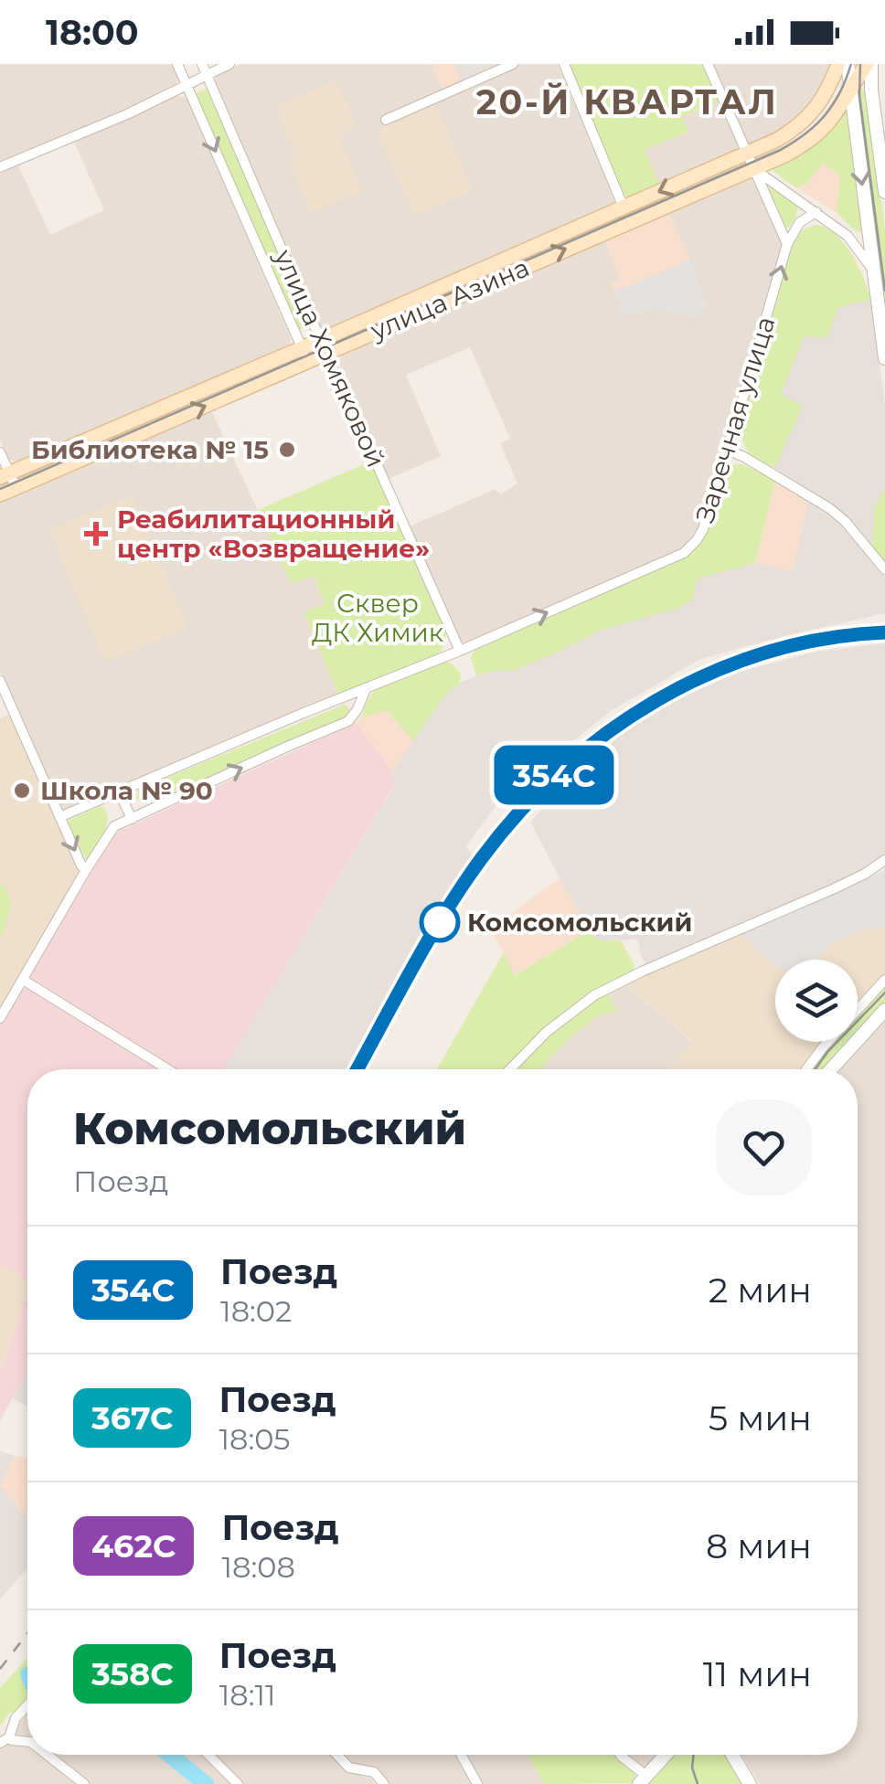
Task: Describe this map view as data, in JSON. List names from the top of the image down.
{
  "streets": {
    "main road": ["улица Азина"],
    "street": ["улица Хомяковой", "Заречная улица"]
  },
  "crossings": [
    ["улица Азина", "улица Хомяковой"],
    ["улица Хомяковой", "Заречная улица"]
  ],
  "one_way": ["Заречная улица"],
  "districts": ["20-Й КВАРТАЛ"],
  "parks": ["Сквер ДК Химик"],
  "places": {
    "other": ["Библиотека № 15", "Школа № 90", "Комсомольский"],
    "health": ["Реабилитационный центр «Возвращение»"]
  },
  "page": {
    "status": "18:00",
    "on_map": "354С",
    "heading": ["Комсомольский", "Поезд"],
    "list": [
      {
        "mark": "354С",
        "name": "Поезд",
        "note": "18:02",
        "value": "2 мин"
      },
      {
        "mark": "367С",
        "name": "Поезд",
        "note": "18:05",
        "value": "5 мин"
      },
      {
        "mark": "462С",
        "name": "Поезд",
        "note": "18:08",
        "value": "8 мин"
      },
      {
        "mark": "358С",
        "name": "Поезд",
        "note": "18:11",
        "value": "11 мин"
      }
    ]
  }
}
